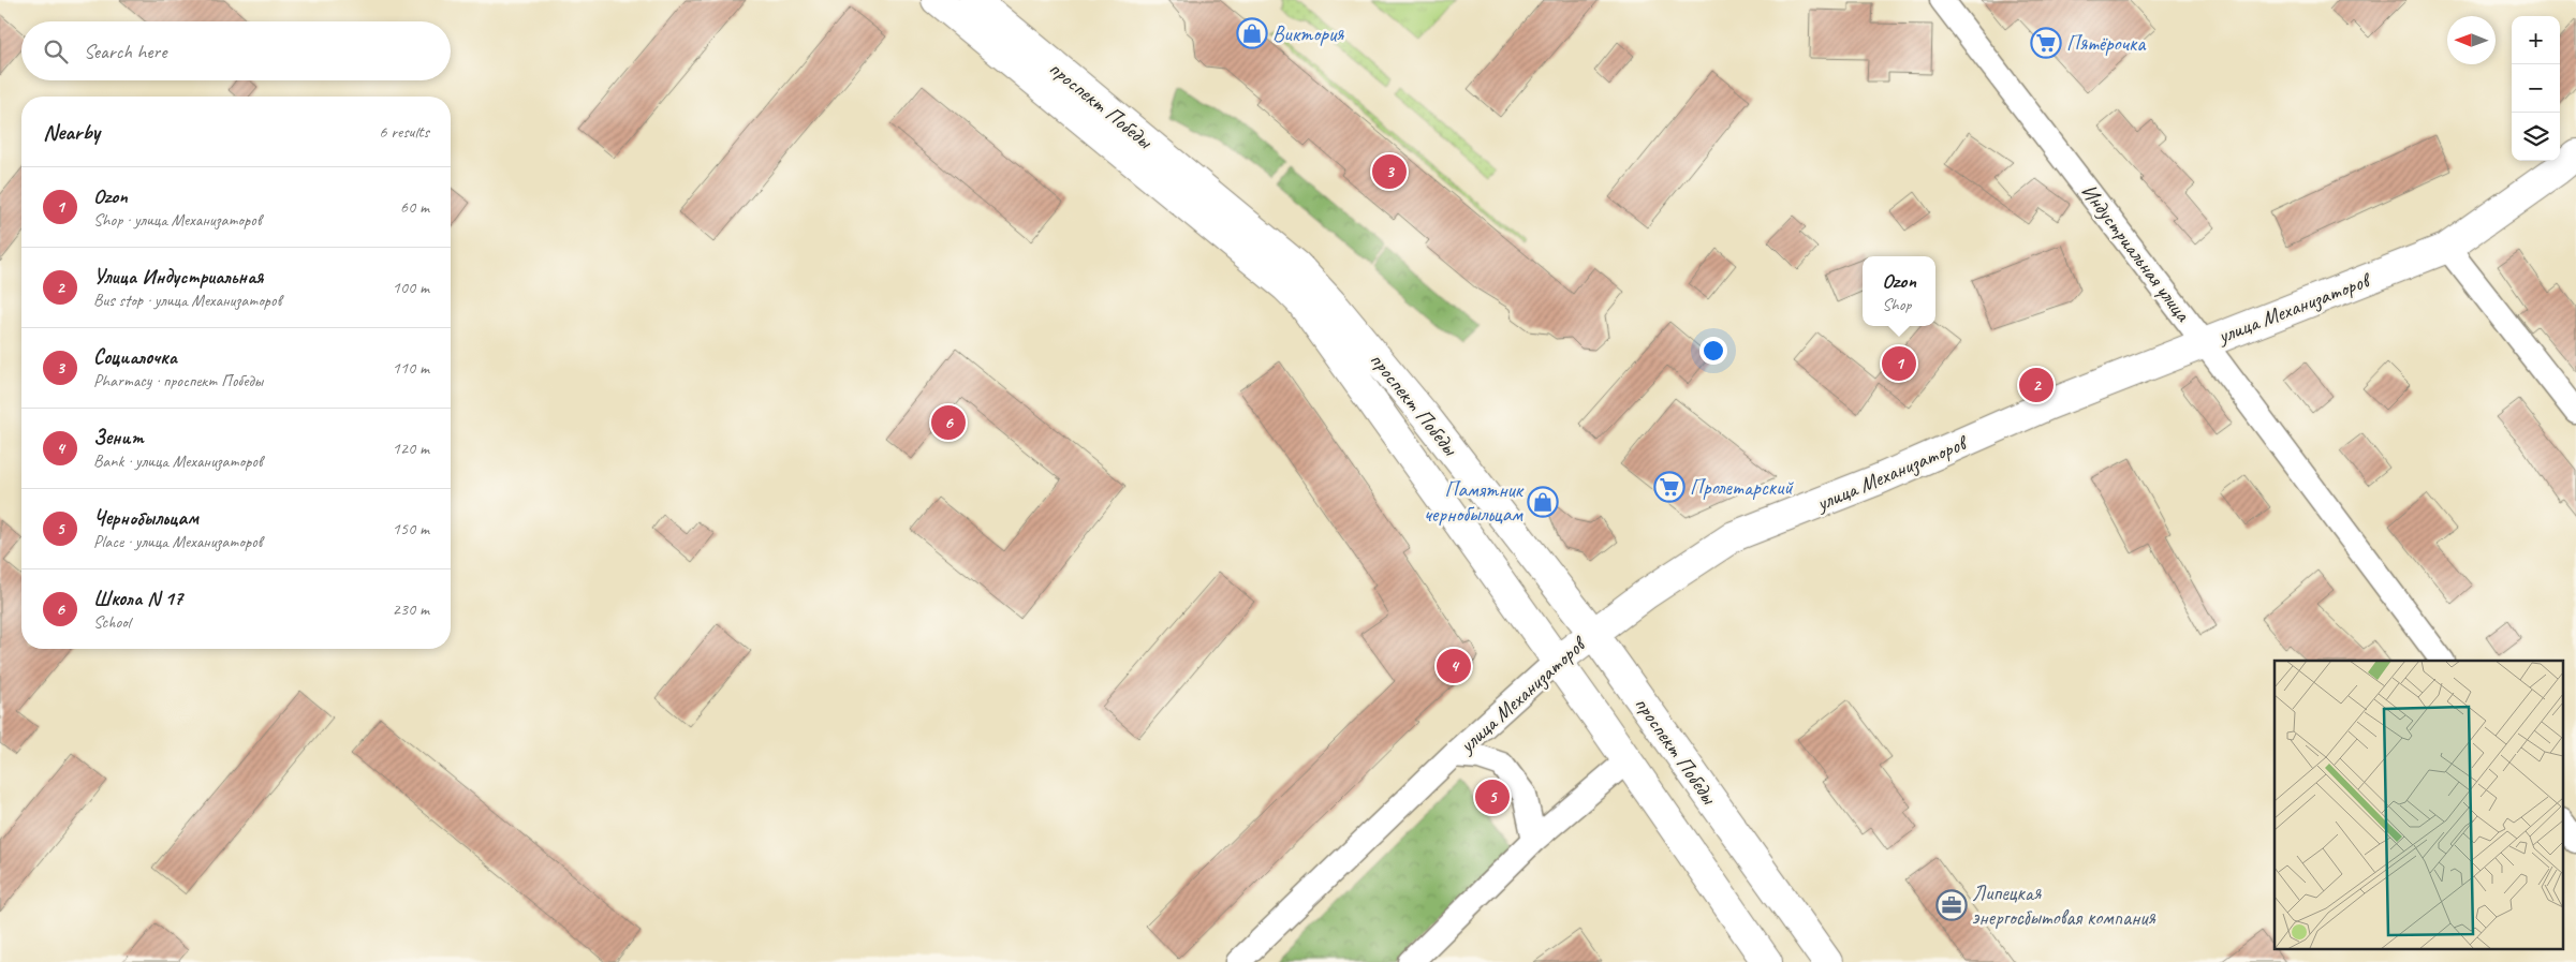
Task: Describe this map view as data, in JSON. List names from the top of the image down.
{
  "streets": {
    "main road": ["проспект Победы", "улица Механизаторов"],
    "street": ["Индустриальная улица"]
  },
  "crossings": [
    ["проспект Победы", "улица Механизаторов"],
    ["Индустриальная улица", "улица Механизаторов"]
  ],
  "places": {
    "shop": ["Виктория", "Памятник чернобыльцам"],
    "supermarket": ["Пятёрочка", "Пролетарский"],
    "office": ["Липецкая энергосбытовая компания"]
  },
  "north": "left",
  "page": {
    "map_buttons": ["+", "−"],
    "search": "Search here",
    "heading": ["Nearby", "6 results"],
    "pins": [
      "3",
      "1",
      "2",
      "6",
      "4",
      "5"
    ],
    "list": [
      {
        "mark": "1",
        "name": "Ozon",
        "note": "Shop · улица Механизаторов",
        "value": "60 m"
      },
      {
        "mark": "2",
        "name": "Улица Индустриальная",
        "note": "Bus stop · улица Механизаторов",
        "value": "100 m"
      },
      {
        "mark": "3",
        "name": "Социалочка",
        "note": "Pharmacy · проспект Победы",
        "value": "110 m"
      },
      {
        "mark": "4",
        "name": "Зенит",
        "note": "Bank · улица Механизаторов",
        "value": "120 m"
      },
      {
        "mark": "5",
        "name": "Чернобыльцам",
        "note": "Place · улица Механизаторов",
        "value": "150 m"
      },
      {
        "mark": "6",
        "name": "Школа N 17",
        "note": "School",
        "value": "230 m"
      }
    ],
    "popup": ["Ozon", "Shop"]
  }
}
